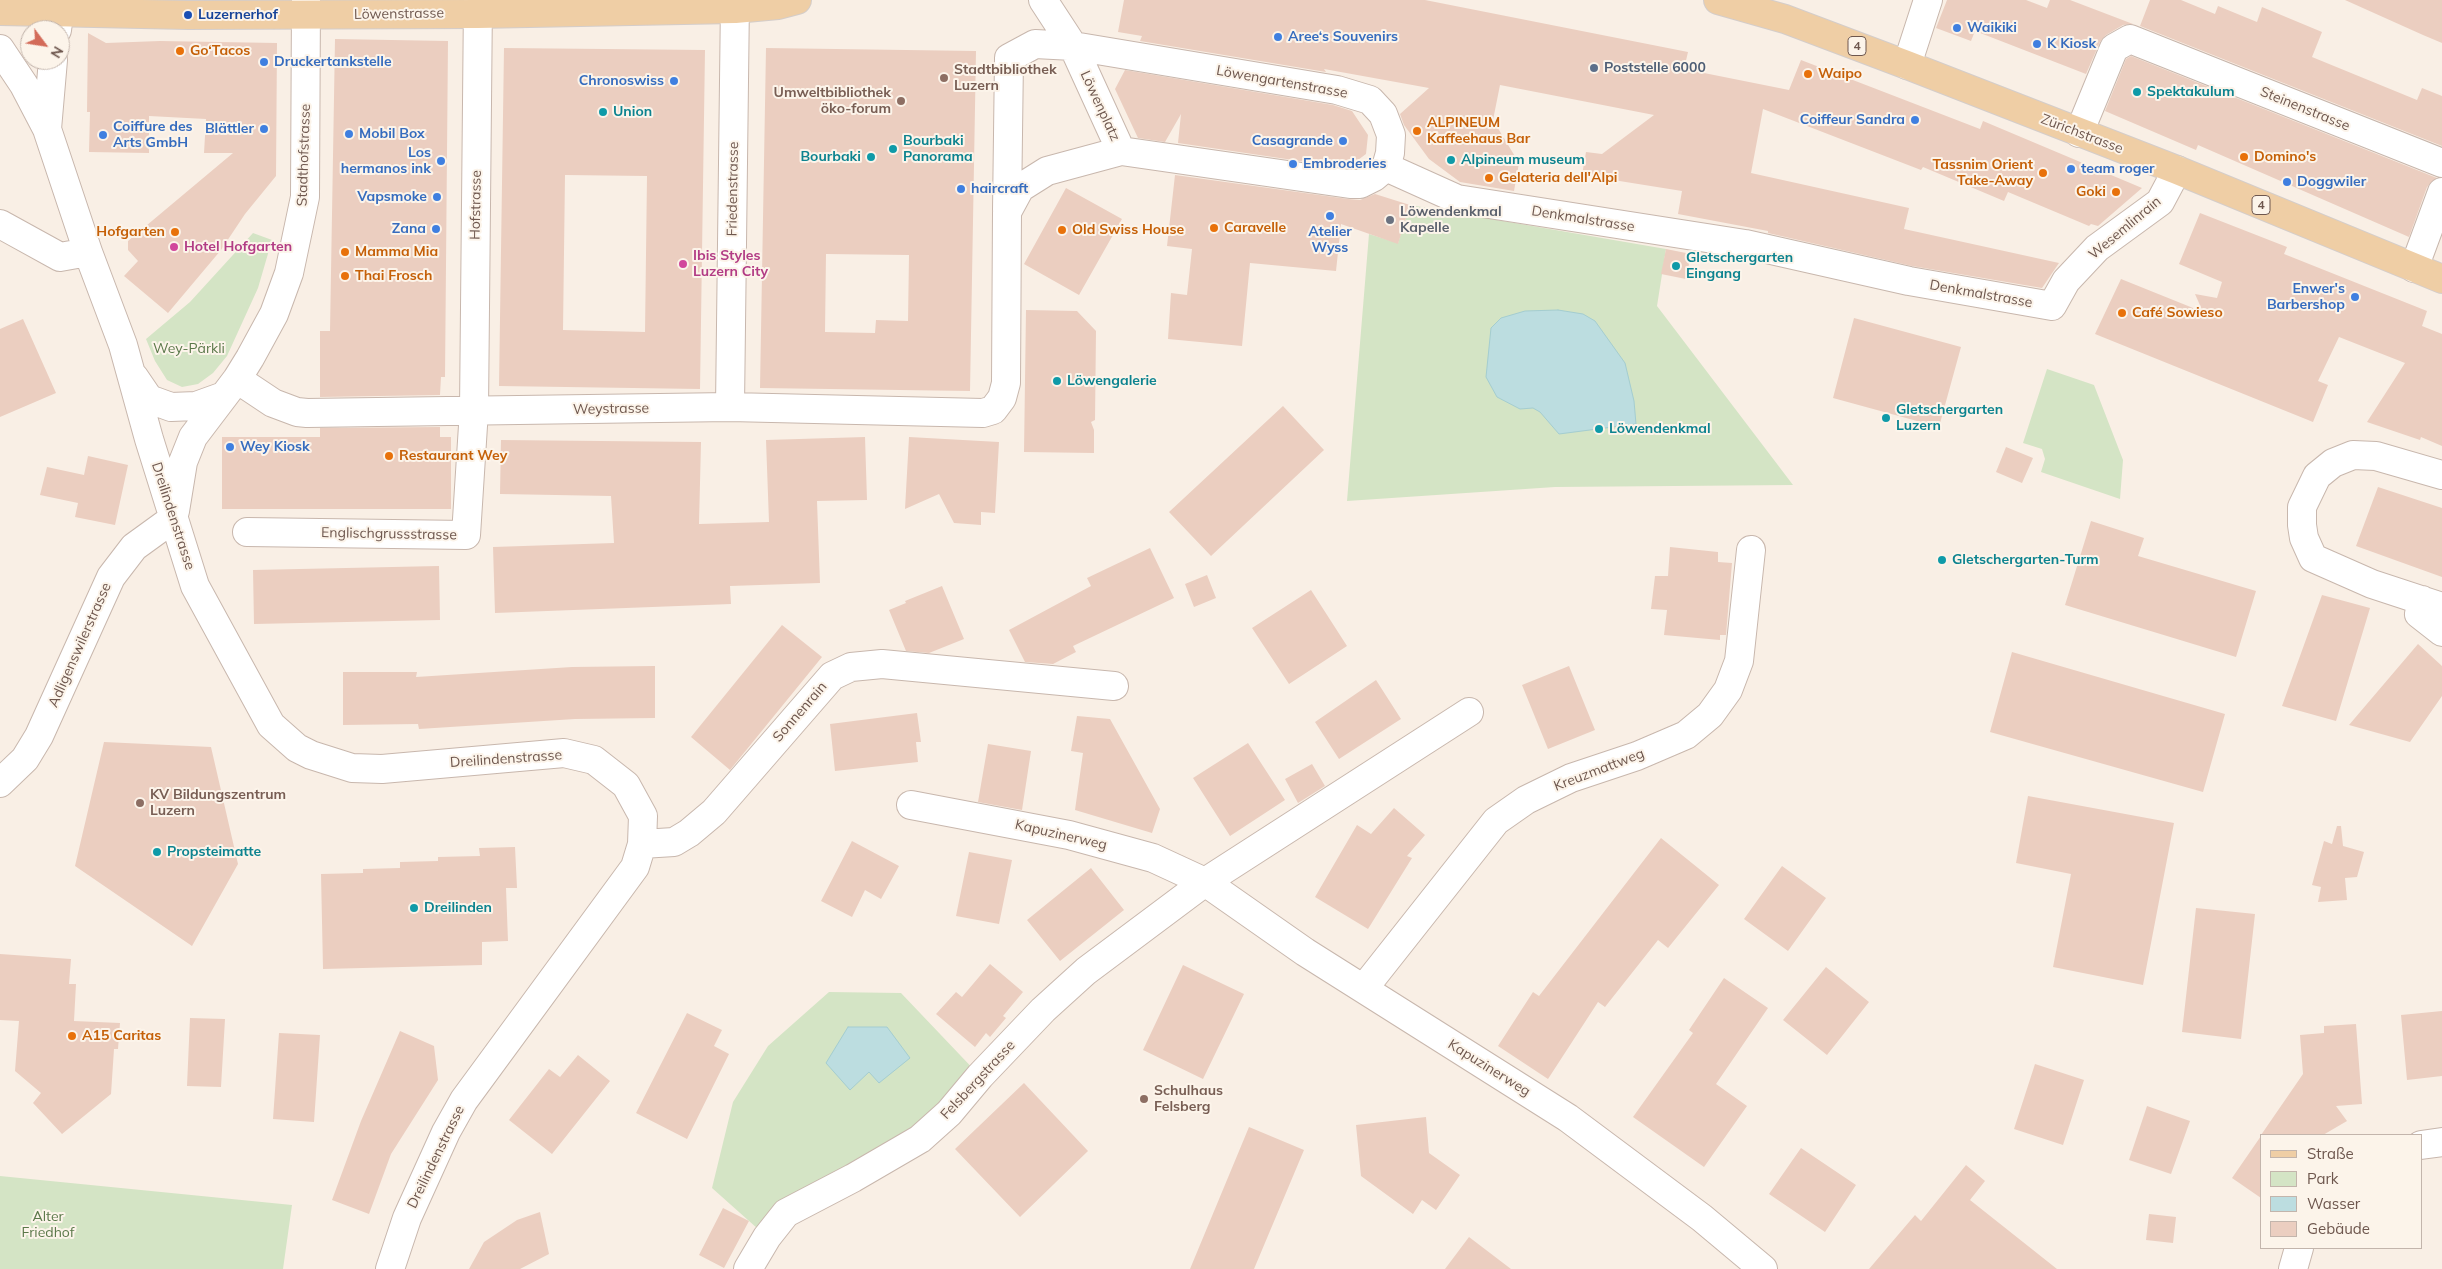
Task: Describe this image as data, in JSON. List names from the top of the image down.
{
  "streets": {
    "main road": ["Löwenstrasse", "4", "Zürichstrasse"],
    "street": [
      "Löwengartenstrasse",
      "Löwenplatz",
      "Steinenstrasse",
      "Stadthofstrasse",
      "Friedenstrasse",
      "Hofstrasse",
      "Denkmalstrasse",
      "Wesemlinrain",
      "Weystrasse",
      "Dreilindenstrasse",
      "Englischgrussstrasse",
      "Adligenswilerstrasse",
      "Sonnenrain",
      "Kreuzmattweg",
      "Kapuzinerweg",
      "Felsbergstrasse"
    ]
  },
  "crossings": [
    ["Löwenstrasse", "Stadthofstrasse"],
    ["Löwenstrasse", "Friedenstrasse"],
    ["Löwenstrasse", "Hofstrasse"],
    ["Löwengartenstrasse", "Löwenplatz"],
    ["Löwengartenstrasse", "Denkmalstrasse"],
    ["Löwenplatz", "Weystrasse"],
    ["Steinenstrasse", "Zürichstrasse"],
    ["Zürichstrasse", "Wesemlinrain"],
    ["Stadthofstrasse", "Weystrasse"],
    ["Stadthofstrasse", "Dreilindenstrasse"],
    ["Stadthofstrasse", "Adligenswilerstrasse"],
    ["Friedenstrasse", "Weystrasse"],
    ["Hofstrasse", "Weystrasse"],
    ["Hofstrasse", "Englischgrussstrasse"],
    ["Denkmalstrasse", "Wesemlinrain"],
    ["Weystrasse", "Dreilindenstrasse"],
    ["Weystrasse", "Englischgrussstrasse"],
    ["Dreilindenstrasse", "Adligenswilerstrasse"],
    ["Dreilindenstrasse", "Sonnenrain"],
    ["Kreuzmattweg", "Kapuzinerweg"],
    ["Kapuzinerweg", "Felsbergstrasse"]
  ],
  "parks": ["Wey-Pärkli", "Alter Friedhof"],
  "places": [
    "Luzernerhof",
    "Waikiki",
    "Aree‘s Souvenirs",
    "K Kiosk",
    "Go‘Tacos",
    "Druckertankstelle",
    "Poststelle 6000",
    "Waipo",
    "Stadtbibliothek Luzern",
    "Chronoswiss",
    "Spektakulum",
    "Umweltbibliothek öko-forum",
    "Union",
    "Coiffeur Sandra",
    "Blättler",
    "ALPINEUM Kaffeehaus Bar",
    "Mobil Box",
    "Coiffure des Arts GmbH",
    "Casagrande",
    "Bourbaki Panorama",
    "Bourbaki",
    "Domino's",
    "Alpineum museum",
    "Los hermanos ink",
    "Embroderies",
    "team roger",
    "Tassnim Orient Take-Away",
    "Gelateria dell'Alpi",
    "Doggwiler",
    "haircraft",
    "Goki",
    "Vapsmoke",
    "Atelier Wyss",
    "Löwendenkmal Kapelle",
    "Caravelle",
    "Zana",
    "Old Swiss House",
    "Hofgarten",
    "Hotel Hofgarten",
    "Mamma Mia",
    "Ibis Styles Luzern City",
    "Gletschergarten Eingang",
    "Thai Frosch",
    "Enwer's Barbershop",
    "Café Sowieso",
    "Löwengalerie",
    "Gletschergarten Luzern",
    "Löwendenkmal",
    "Wey Kiosk",
    "Restaurant Wey",
    "Gletschergarten-Turm",
    "KV Bildungszentrum Luzern",
    "Propsteimatte",
    "Dreilinden",
    "A15 Caritas",
    "Schulhaus Felsberg"
  ],
  "legend": [
    "Straße",
    "Park",
    "Wasser",
    "Gebäude"
  ],
  "north": "bottom right"
}
